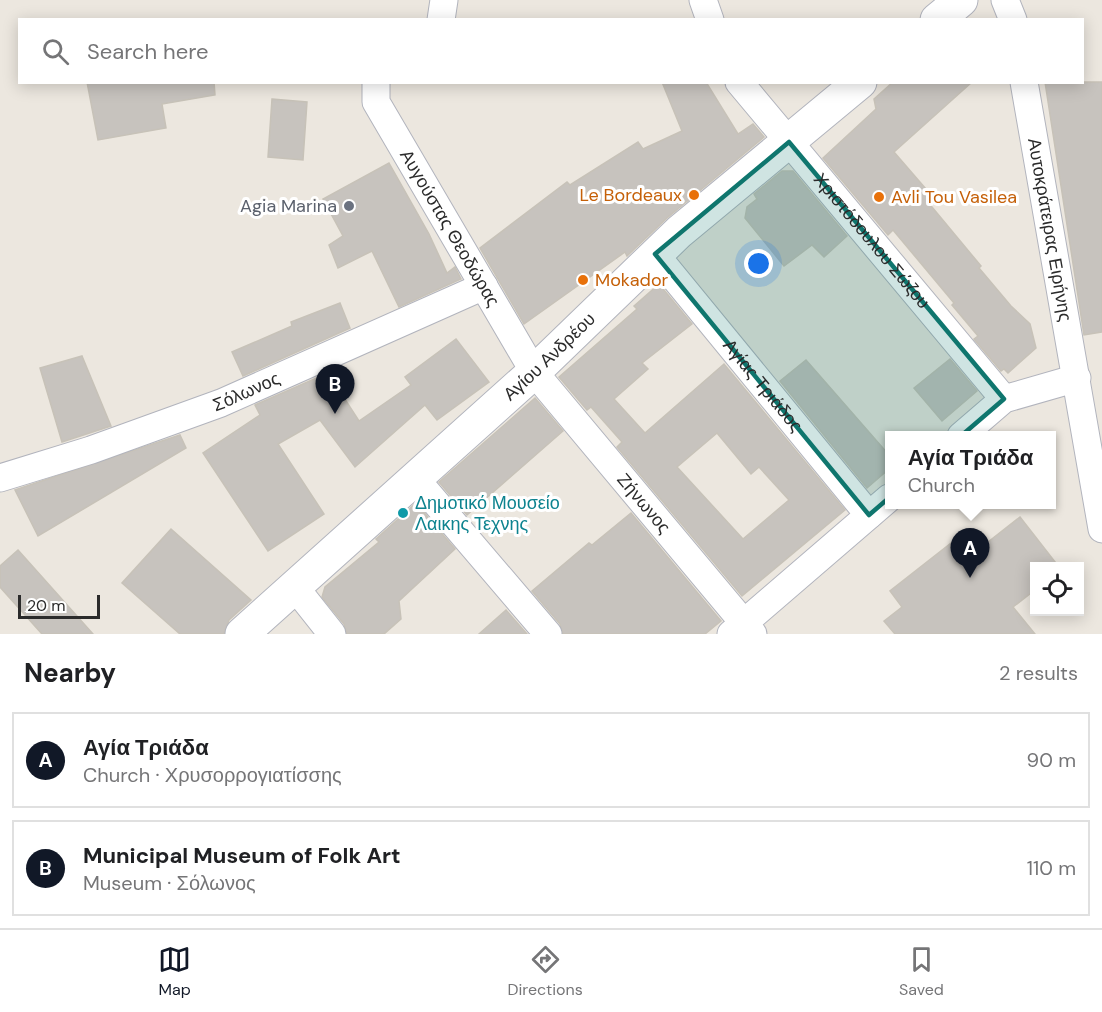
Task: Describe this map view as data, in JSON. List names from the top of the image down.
{
  "streets": {
    "street": [
      "Αυγούστας Θεοδώρας",
      "Αυτοκράτειρας Ειρήνης",
      "Χριστόδουλου Σώζου",
      "Αγίου Ανδρέου",
      "Αγίας Τριάδος",
      "Σόλωνος",
      "Ζήνωνος"
    ]
  },
  "crossings": [
    ["Αυγούστας Θεοδώρας", "Αγίου Ανδρέου"],
    ["Αυγούστας Θεοδώρας", "Σόλωνος"],
    ["Αυγούστας Θεοδώρας", "Ζήνωνος"],
    ["Χριστόδουλου Σώζου", "Αγίου Ανδρέου"],
    ["Αγίου Ανδρέου", "Αγίας Τριάδος"],
    ["Αγίου Ανδρέου", "Ζήνωνος"]
  ],
  "places": [
    "Le Bordeaux",
    "Avli Tou Vasilea",
    "Agia Marina",
    "Mokador",
    "Δημοτικό Μουσείο Λαικης Τεχνης"
  ],
  "scale_bar": "20 m",
  "page": {
    "search": "Search here",
    "pins": ["B", "A"],
    "popup": ["Αγία Τριάδα", "Church"],
    "scale": "20 m",
    "heading": ["Nearby", "2 results"],
    "list": [
      {
        "mark": "A",
        "name": "Αγία Τριάδα",
        "note": "Church · Χρυσορρογιατίσσης",
        "value": "90 m"
      },
      {
        "mark": "B",
        "name": "Municipal Museum of Folk Art",
        "note": "Museum · Σόλωνος",
        "value": "110 m"
      }
    ],
    "nav": ["Map", "Directions", "Saved"]
  }
}
